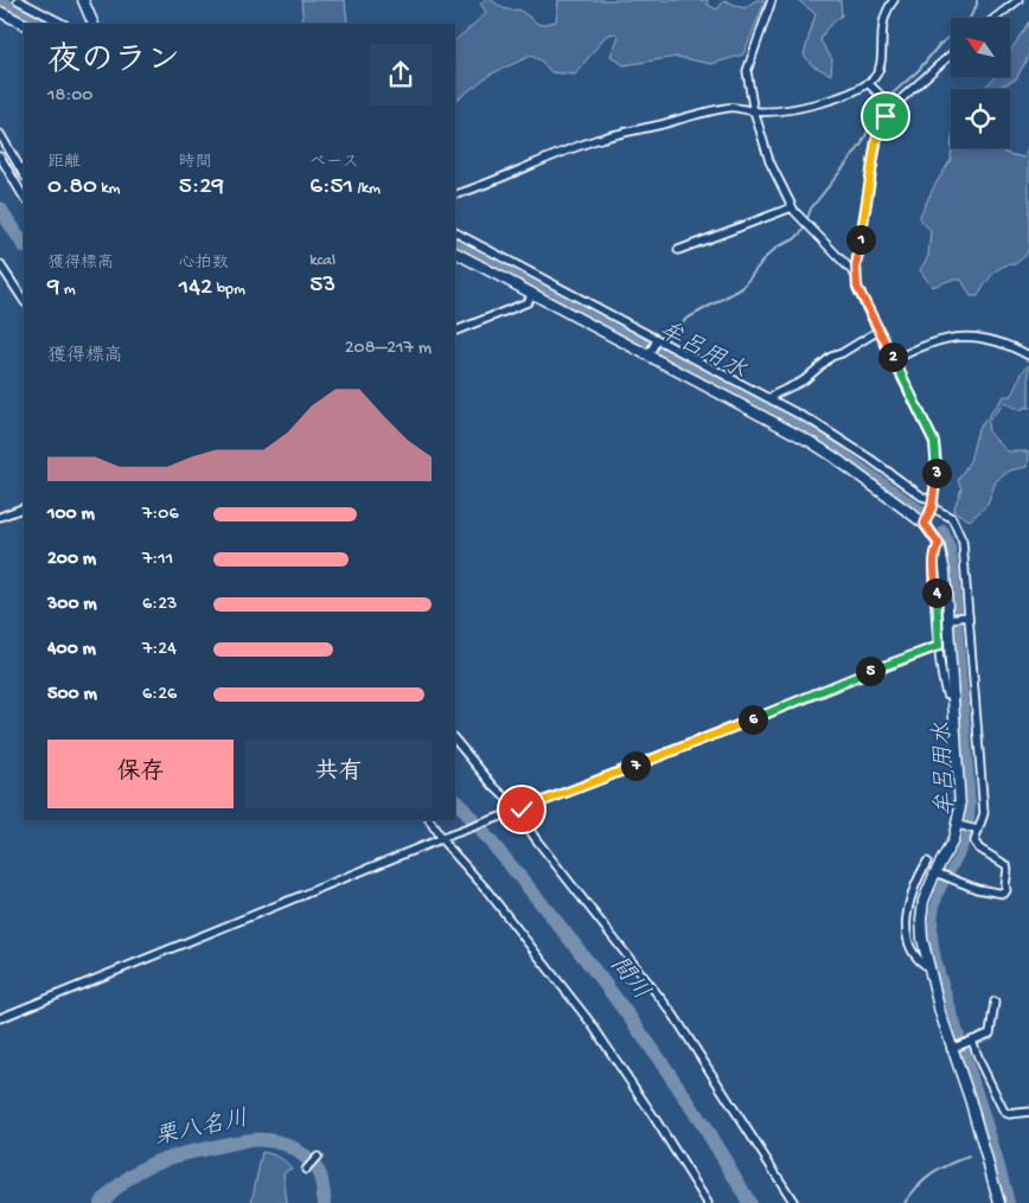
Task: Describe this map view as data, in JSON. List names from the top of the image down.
{
  "water": ["牟呂用水", "間川", "栗八名川"],
  "north": "top left",
  "page": {
    "heading": ["夜のラン", "18:00"],
    "stats": [
      ["距離", "0.80 km"],
      ["時間", "5:29"],
      ["ペース", "6:51 /km"],
      ["獲得標高", "9 m"],
      ["心拍数", "142 bpm"],
      ["kcal", "53"]
    ],
    "pins": [
      "1",
      "2",
      "3",
      "4",
      "5",
      "6",
      "7"
    ],
    "chart": ["獲得標高", "208–217 m"],
    "list": [
      {
        "name": "100 m",
        "note": "7:06"
      },
      {
        "name": "200 m",
        "note": "7:11"
      },
      {
        "name": "300 m",
        "note": "6:23"
      },
      {
        "name": "400 m",
        "note": "7:24"
      },
      {
        "name": "500 m",
        "note": "6:26"
      }
    ],
    "buttons": ["保存", "共有"]
  }
}
